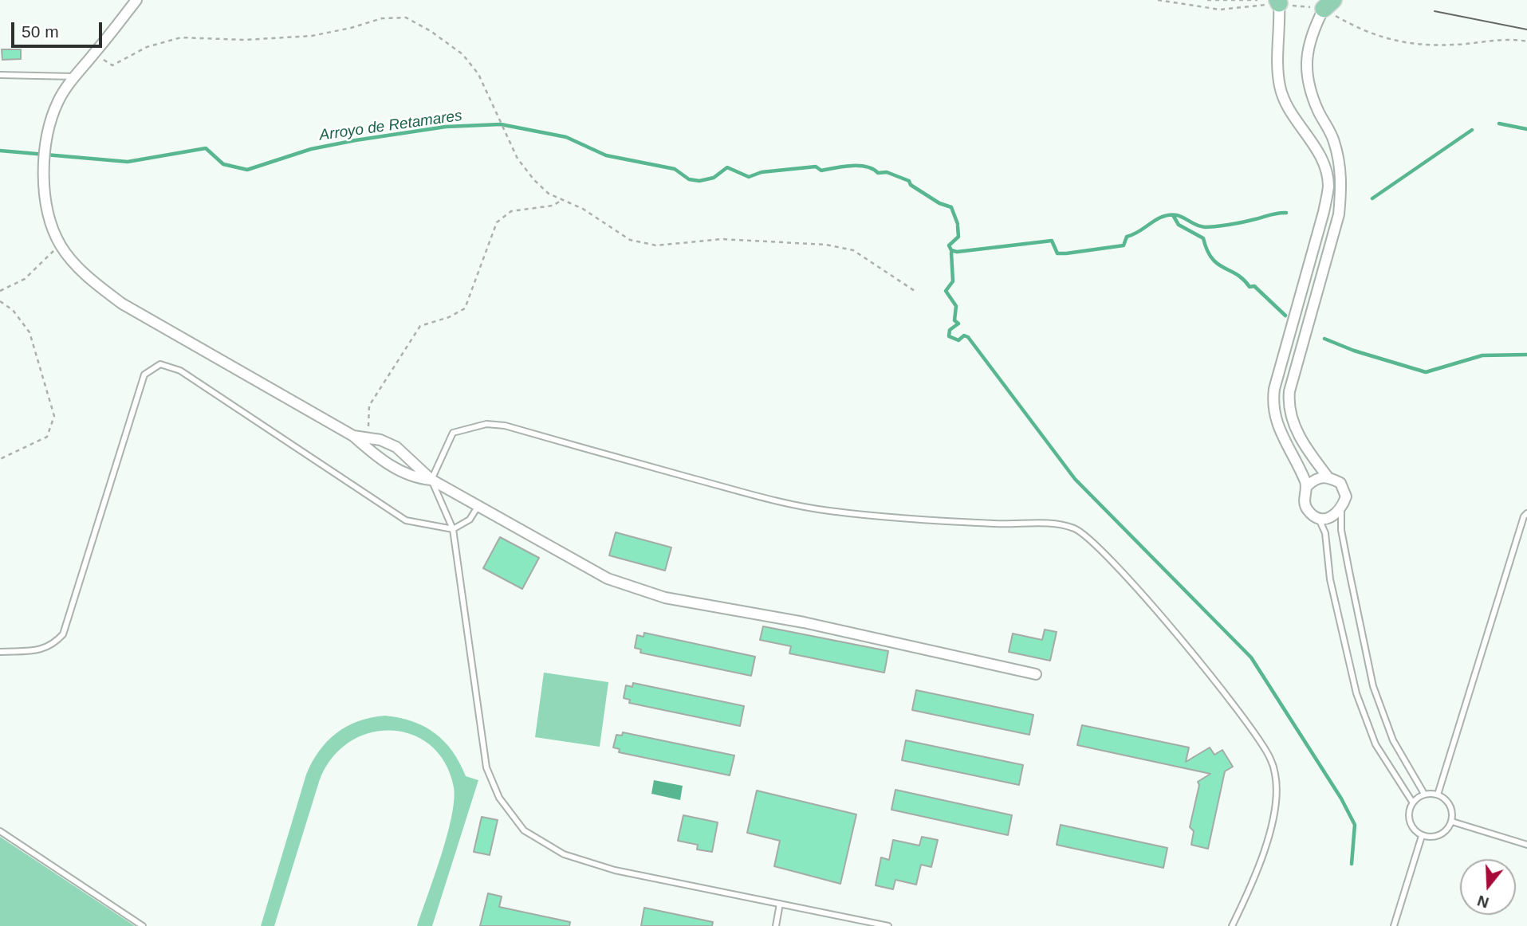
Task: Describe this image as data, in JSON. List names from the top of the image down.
{
  "water": ["Arroyo de Retamares"],
  "scale_bar": "50 m",
  "north": "bottom"
}
